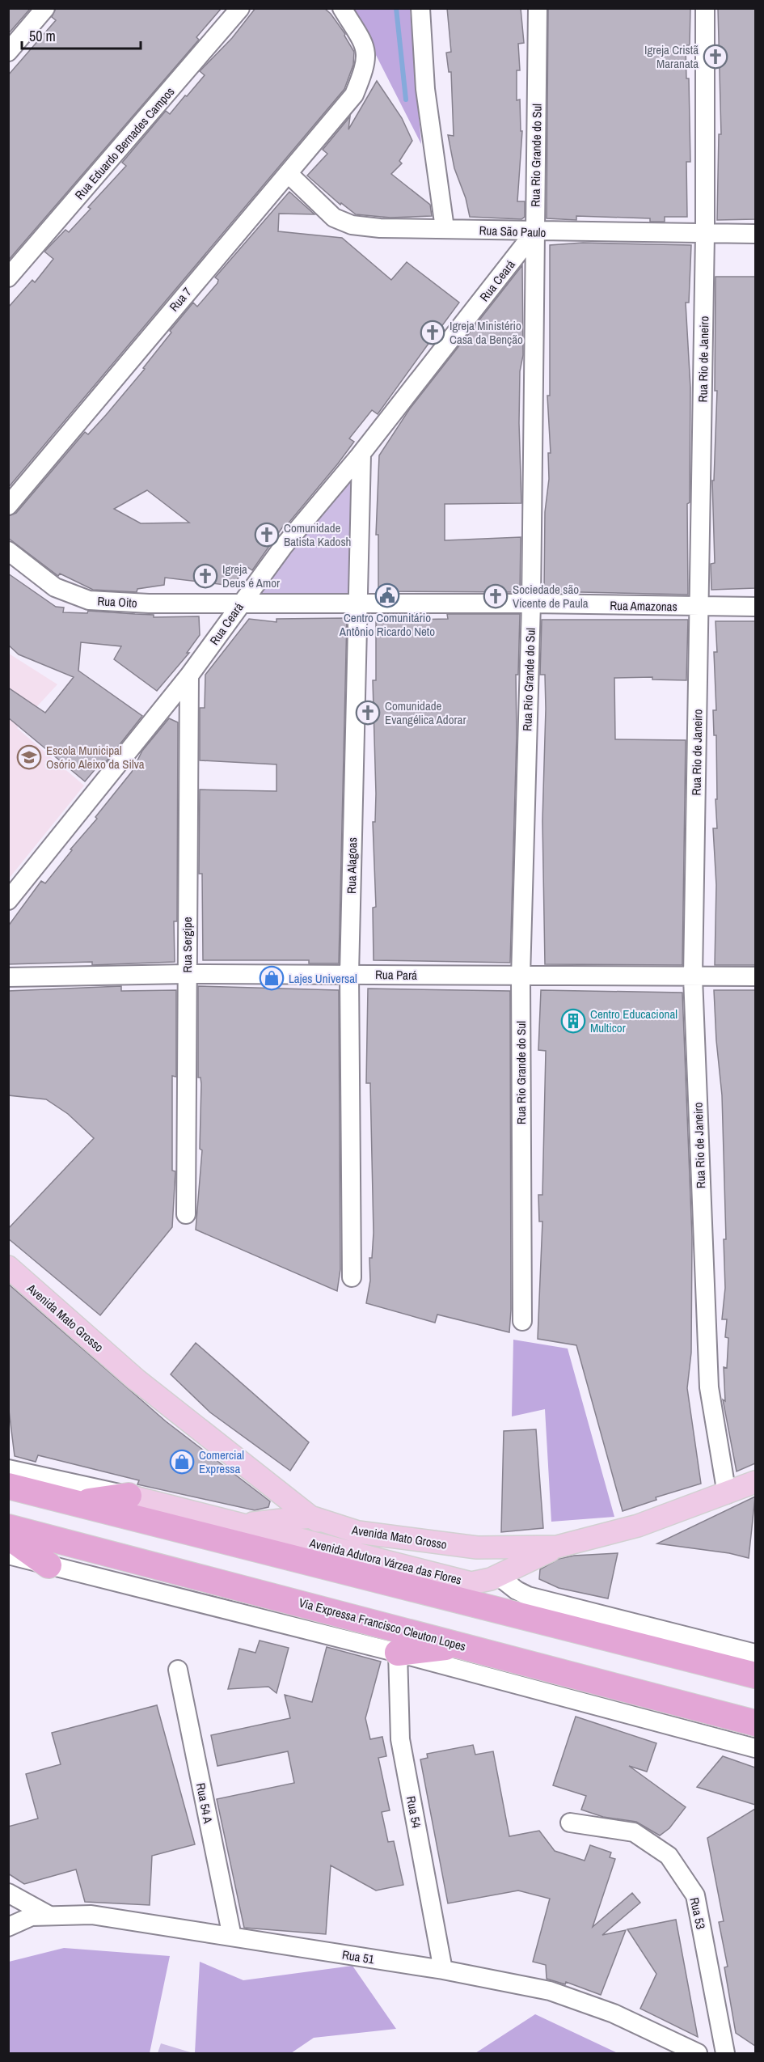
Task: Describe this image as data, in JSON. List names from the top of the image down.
{
  "streets": {
    "highway": ["Via Expressa Francisco Cleuton Lopes"],
    "main road": ["Avenida Mato Grosso", "Avenida Adutora Várzea das Flores"],
    "street": [
      "Rua Eduardo Bernades Campos",
      "Rua Rio Grande do Sul",
      "Rua São Paulo",
      "Rua Ceará",
      "Rua 7",
      "Rua Rio de Janeiro",
      "Rua Oito",
      "Rua Amazonas",
      "Rua Alagoas",
      "Rua Sergipe",
      "Rua Pará",
      "Rua 54 A",
      "Rua 54",
      "Rua 53",
      "Rua 51"
    ]
  },
  "crossings": [
    ["Rua Rio Grande do Sul", "Rua São Paulo"],
    ["Rua Rio Grande do Sul", "Rua Ceará"],
    ["Rua Rio Grande do Sul", "Rua Amazonas"],
    ["Rua Rio Grande do Sul", "Rua Pará"],
    ["Rua São Paulo", "Rua Ceará"],
    ["Rua São Paulo", "Rua 7"],
    ["Rua São Paulo", "Rua Rio de Janeiro"],
    ["Rua Ceará", "Rua Oito"],
    ["Rua Ceará", "Rua Amazonas"],
    ["Rua Ceará", "Rua Alagoas"],
    ["Rua Ceará", "Rua Sergipe"],
    ["Rua Rio de Janeiro", "Rua Amazonas"],
    ["Rua Rio de Janeiro", "Rua Pará"],
    ["Rua Rio de Janeiro", "Avenida Mato Grosso"],
    ["Rua Oito", "Rua Amazonas"],
    ["Rua Amazonas", "Rua Alagoas"],
    ["Rua Alagoas", "Rua Pará"],
    ["Rua Sergipe", "Rua Pará"],
    ["Avenida Mato Grosso", "Avenida Adutora Várzea das Flores"],
    ["Rua 54 A", "Rua 51"],
    ["Rua 54", "Rua 51"]
  ],
  "places": {
    "church": [
      "Igreja Cristã Maranata",
      "Igreja Ministério Casa da Benção",
      "Comunidade Batista Kadosh",
      "Igreja Deus é Amor",
      "Sociedade são Vicente de Paula",
      "Comunidade Evangélica Adorar"
    ],
    "public building": ["Centro Comunitário Antônio Ricardo Neto"],
    "school or university": ["Escola Municipal Osório Aleixo da Silva"],
    "shop": ["Lajes Universal", "Comercial Expressa"],
    "building": ["Centro Educacional Multicor"]
  },
  "scale_bar": "50 m"
}
